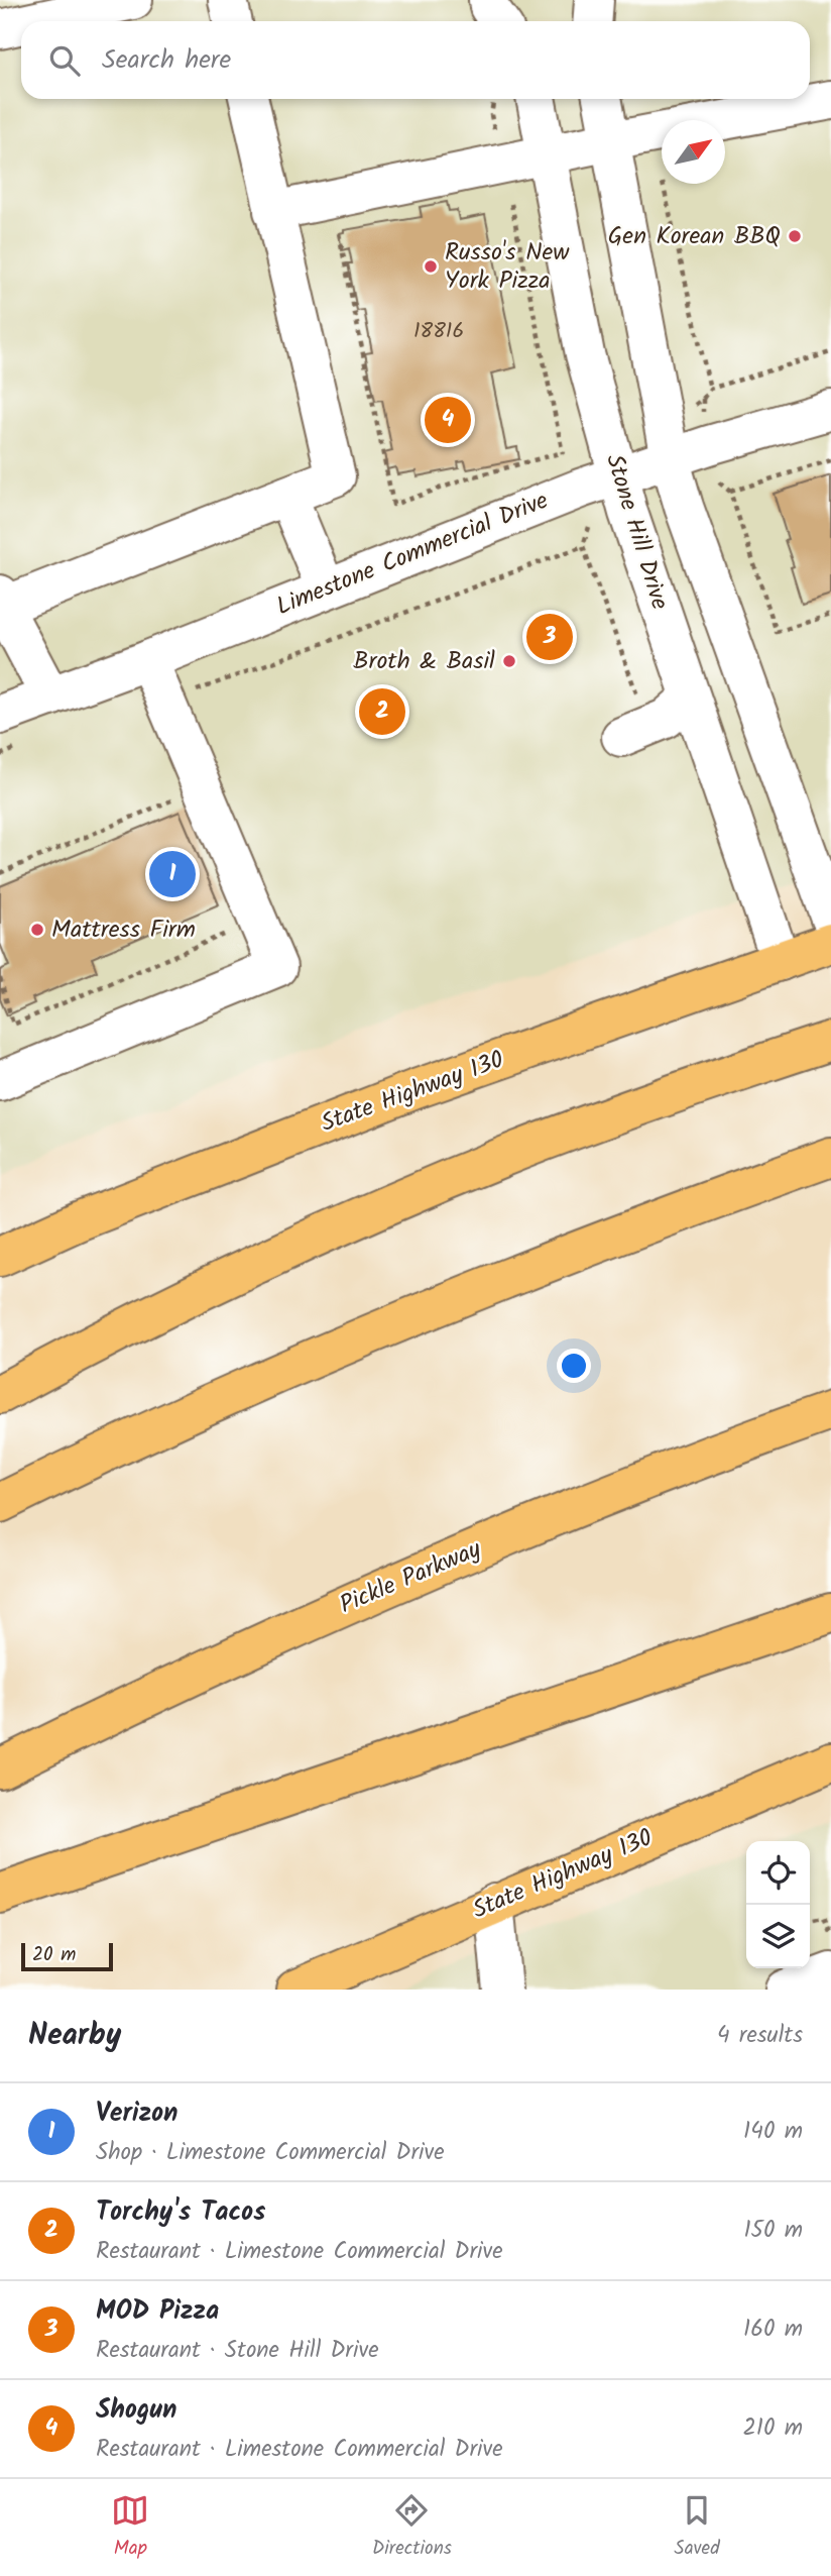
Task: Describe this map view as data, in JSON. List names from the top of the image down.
{
  "streets": {
    "main road": ["State Highway 130", "Pickle Parkway"],
    "street": ["Stone Hill Drive", "Limestone Commercial Drive"]
  },
  "crossings": [
    ["Stone Hill Drive", "Limestone Commercial Drive"],
    ["Stone Hill Drive", "State Highway 130"]
  ],
  "places": [
    "Gen Korean BBQ",
    "Russo's New York Pizza",
    "Broth & Basil",
    "Mattress Firm"
  ],
  "house_numbers": ["18816"],
  "scale_bar": "20 m",
  "north": "top right",
  "page": {
    "search": "Search here",
    "pins": [
      "4",
      "3",
      "2",
      "1"
    ],
    "scale": "20 m",
    "heading": ["Nearby", "4 results"],
    "list": [
      {
        "mark": "1",
        "name": "Verizon",
        "note": "Shop · Limestone Commercial Drive",
        "value": "140 m"
      },
      {
        "mark": "2",
        "name": "Torchy's Tacos",
        "note": "Restaurant · Limestone Commercial Drive",
        "value": "150 m"
      },
      {
        "mark": "3",
        "name": "MOD Pizza",
        "note": "Restaurant · Stone Hill Drive",
        "value": "160 m"
      },
      {
        "mark": "4",
        "name": "Shogun",
        "note": "Restaurant · Limestone Commercial Drive",
        "value": "210 m"
      }
    ],
    "nav": ["Map", "Directions", "Saved"]
  }
}
